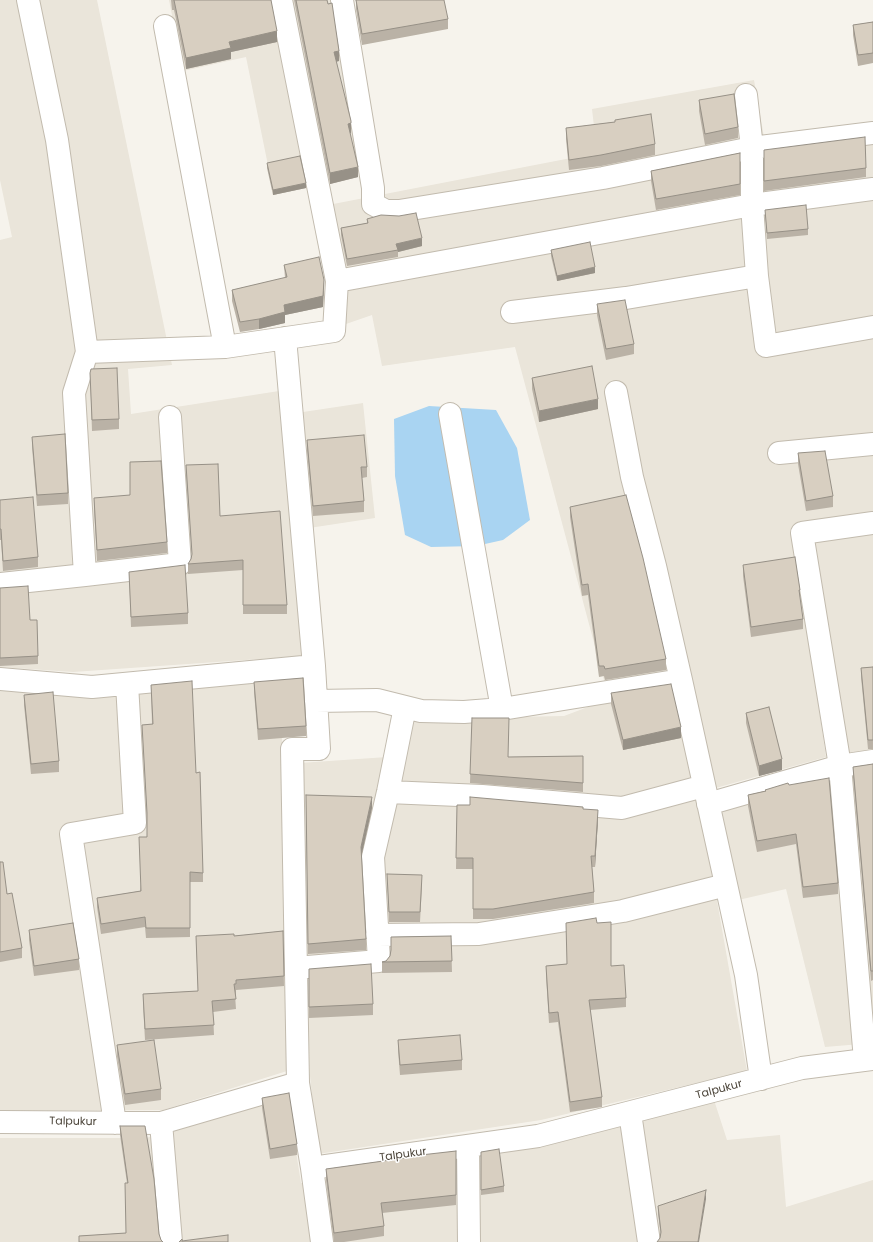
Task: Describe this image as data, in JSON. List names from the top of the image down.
{
  "streets": {
    "street": ["Talpukur"]
  }
}
